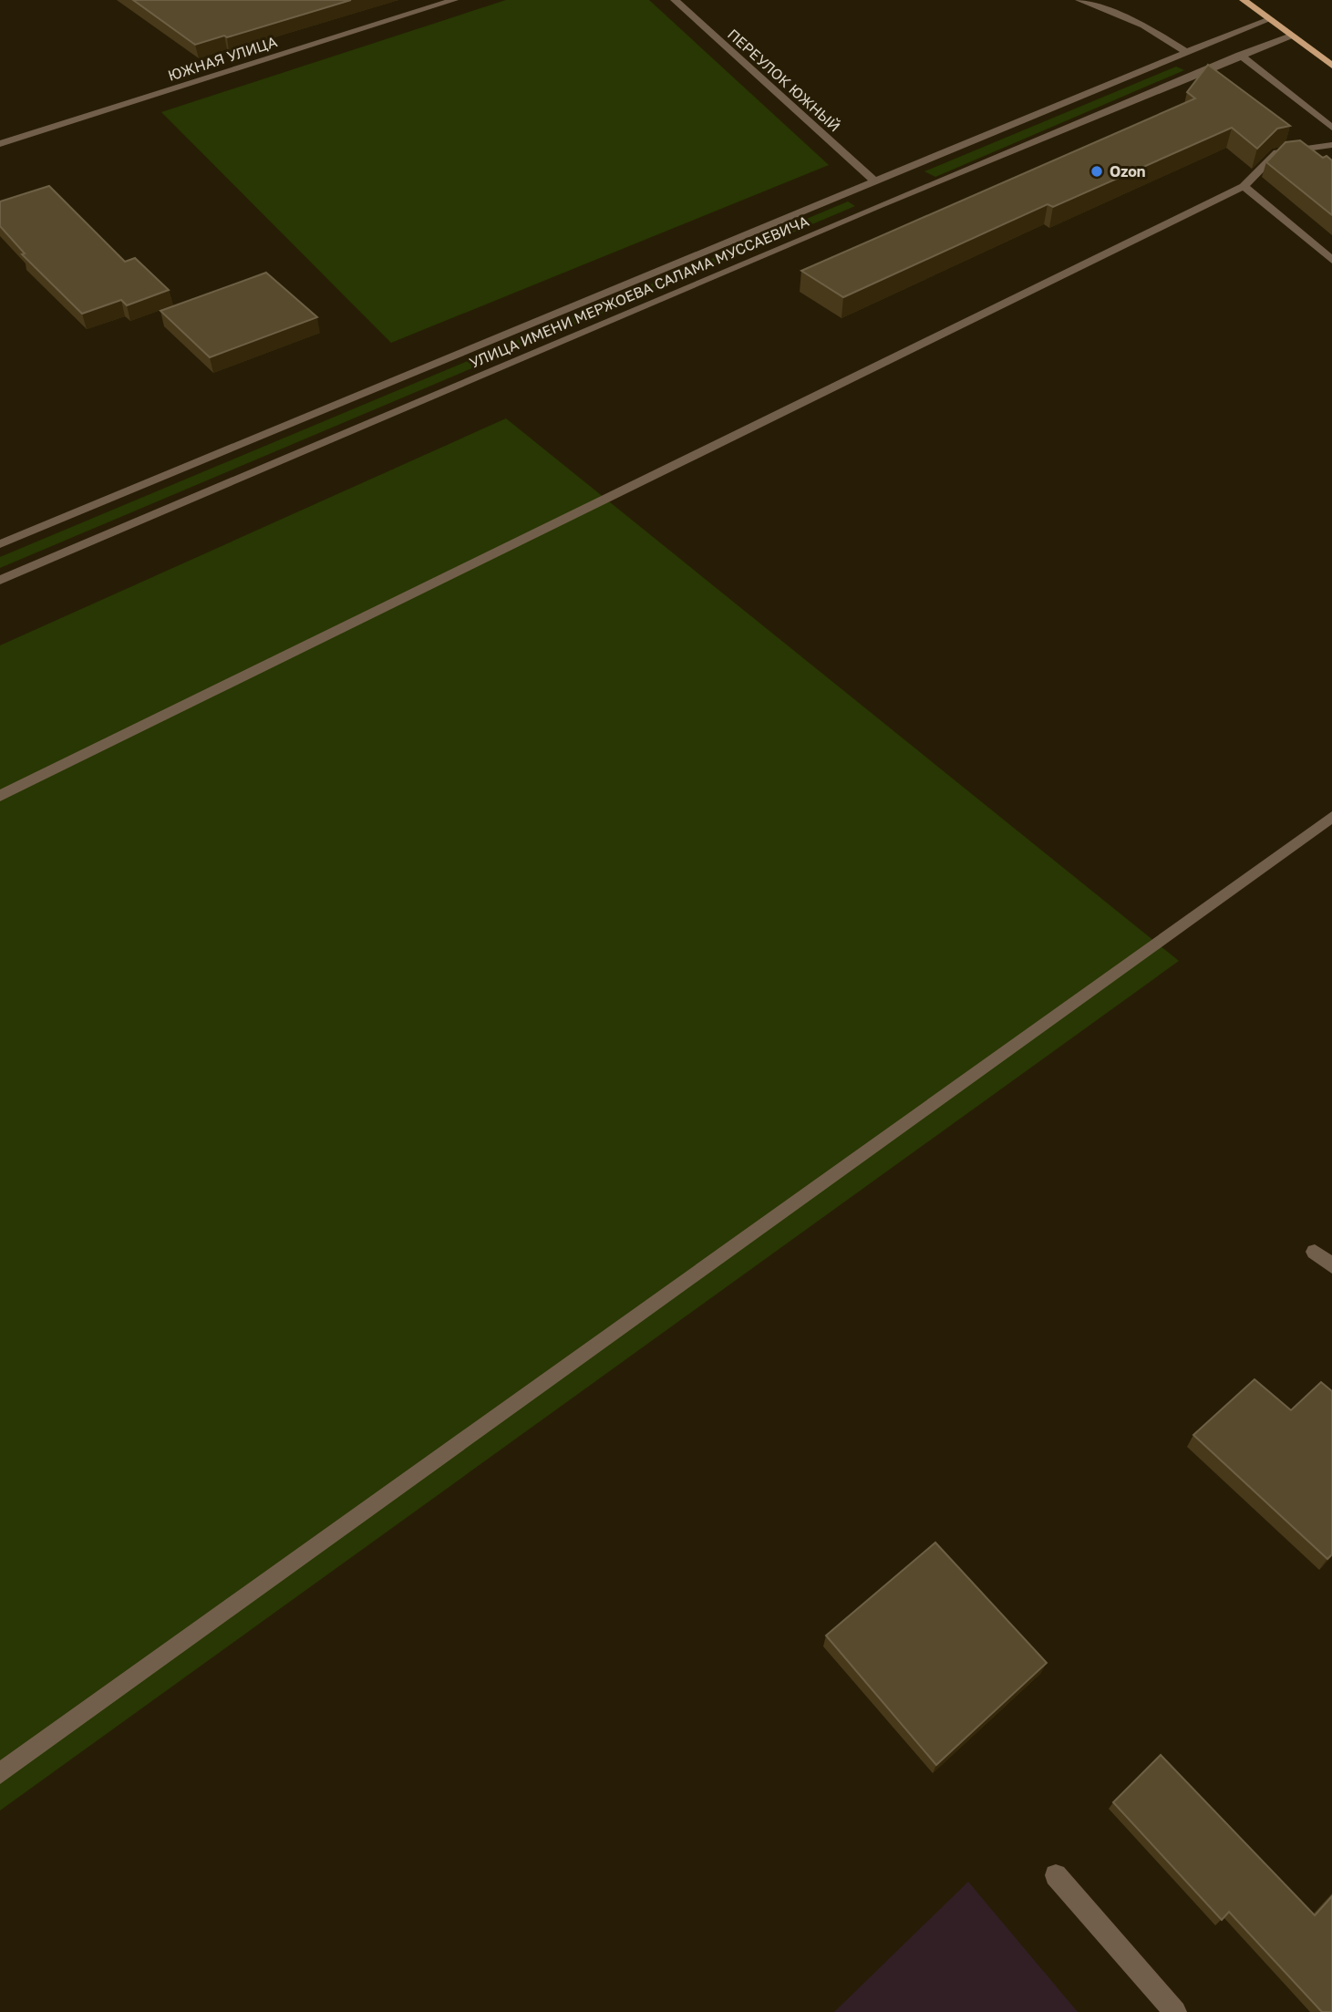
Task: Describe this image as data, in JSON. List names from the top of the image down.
{
  "streets": {
    "street": ["ЮЖНАЯ УЛИЦА", "ПЕРЕУЛОК ЮЖНЫЙ", "УЛИЦА ИМЕНИ МЕРЖОЕВА САЛАМА МУССАЕВИЧА"]
  },
  "crossings": [
    ["ПЕРЕУЛОК ЮЖНЫЙ", "УЛИЦА ИМЕНИ МЕРЖОЕВА САЛАМА МУССАЕВИЧА"]
  ],
  "places": ["Ozon"]
}
